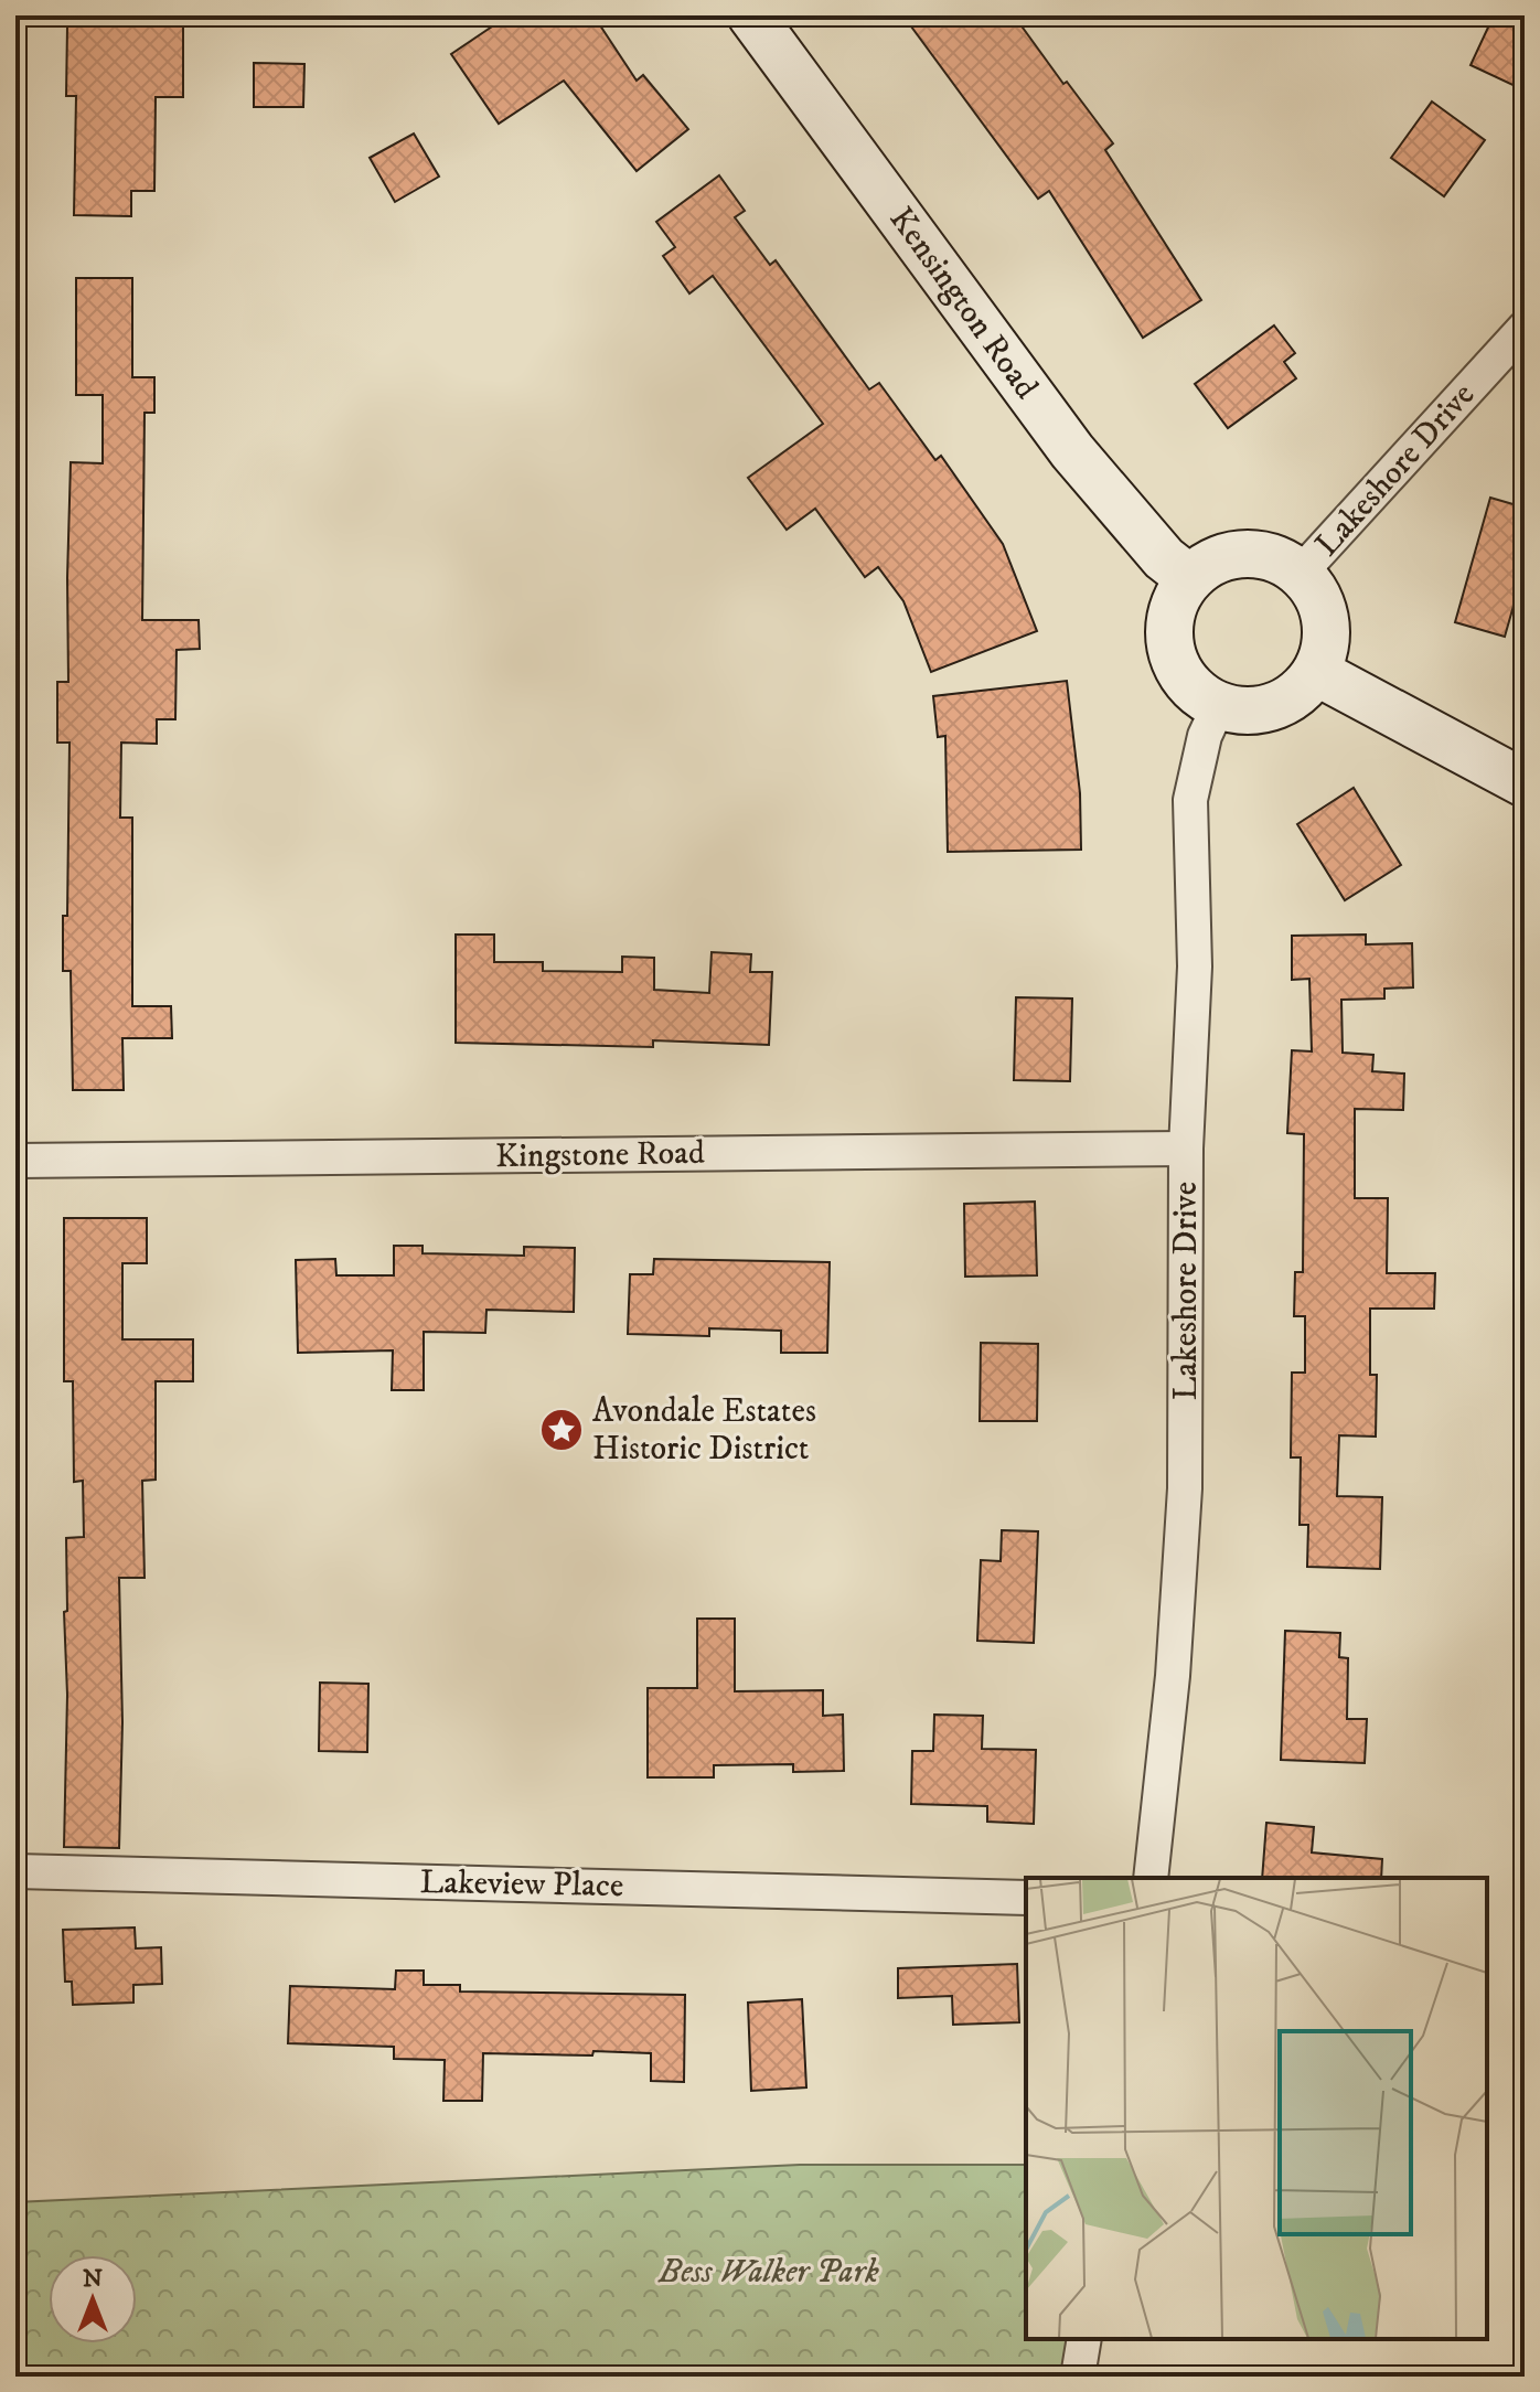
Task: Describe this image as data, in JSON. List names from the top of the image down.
{
  "streets": {
    "street": [
      "Kensington Road",
      "Lakeshore Drive",
      "Kingstone Road",
      "Lakeview Place"
    ]
  },
  "crossings": [
    ["Kensington Road", "Lakeshore Drive"],
    ["Lakeshore Drive", "Kingstone Road"]
  ],
  "parks": ["Bess Walker Park"],
  "places": {
    "place": ["Avondale Estates Historic District"]
  },
  "north": "top"
}
